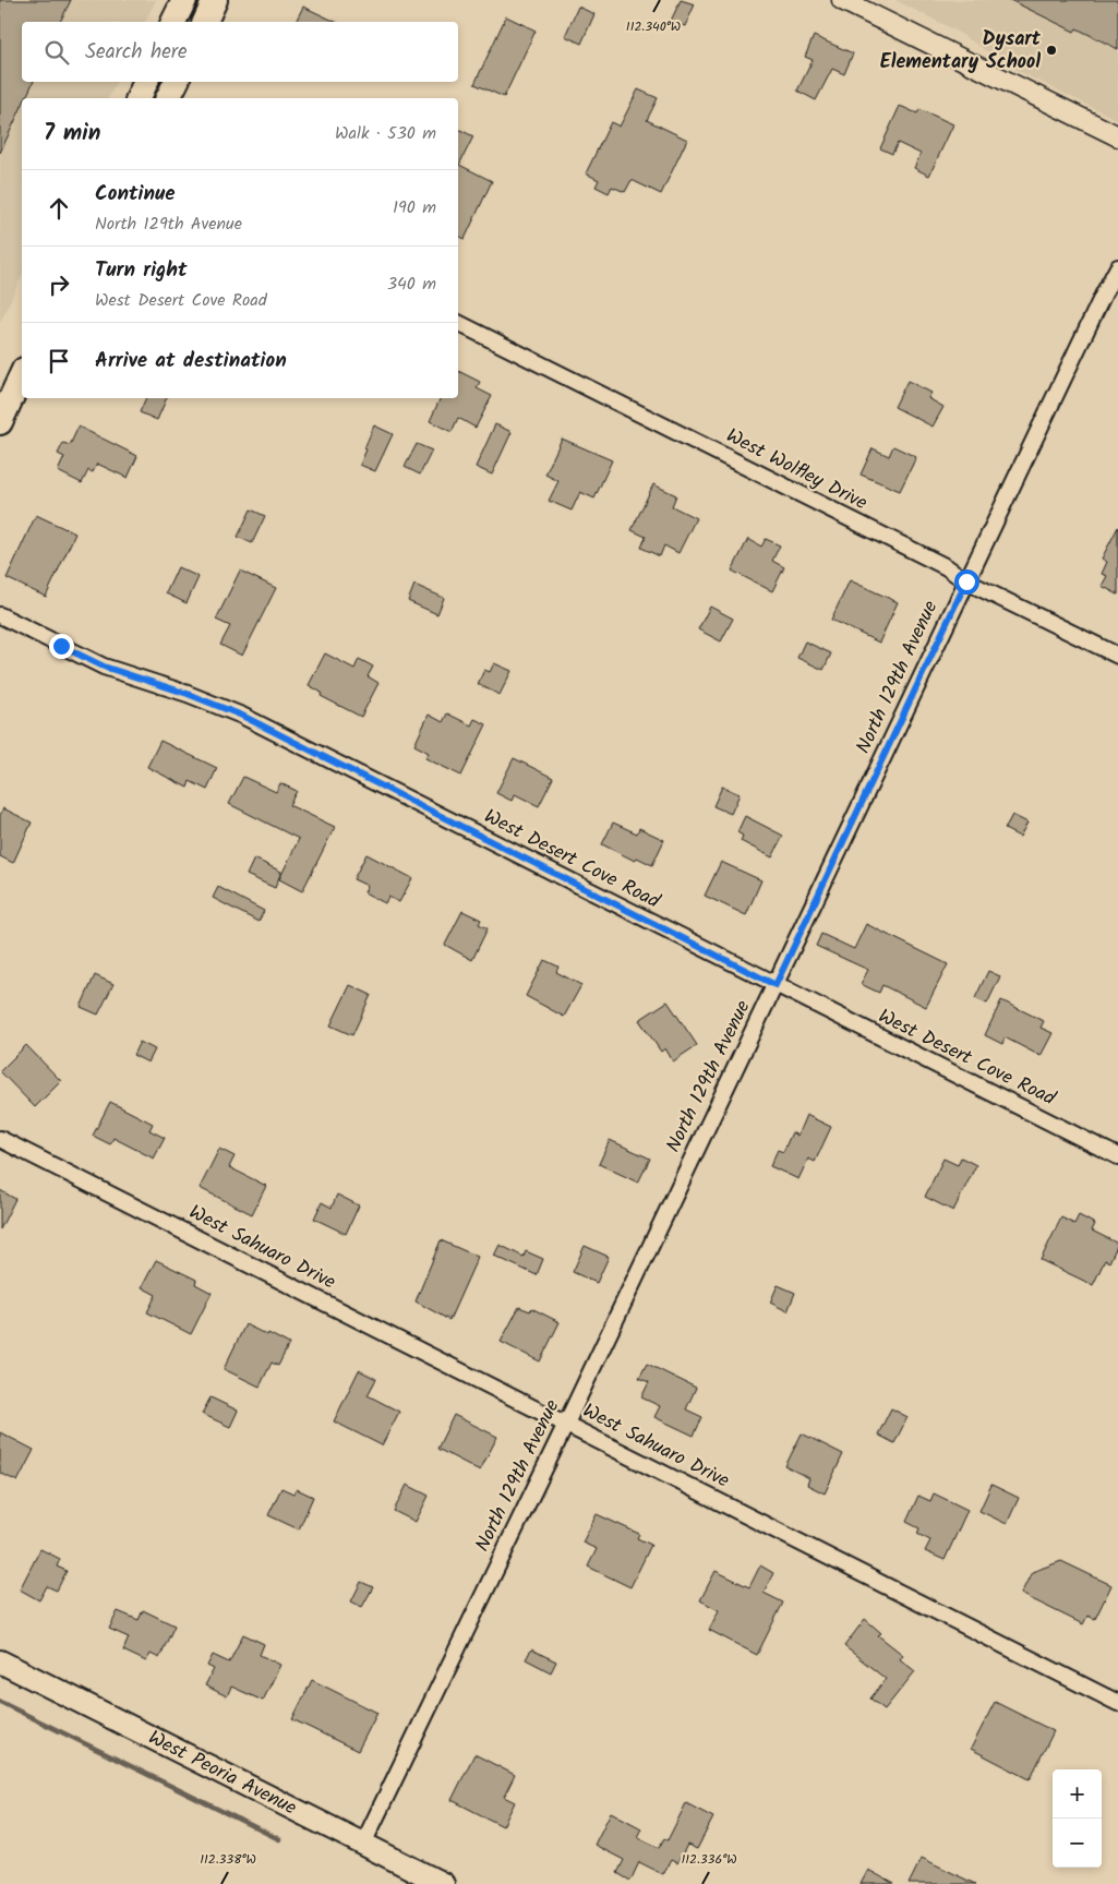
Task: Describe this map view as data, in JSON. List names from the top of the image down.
{
  "streets": {
    "main road": ["West Peoria Avenue"],
    "street": [
      "West Wolfley Drive",
      "North 129th Avenue",
      "West Desert Cove Road",
      "West Sahuaro Drive"
    ]
  },
  "crossings": [
    ["West Wolfley Drive", "North 129th Avenue"],
    ["North 129th Avenue", "West Desert Cove Road"],
    ["North 129th Avenue", "West Sahuaro Drive"],
    ["North 129th Avenue", "West Peoria Avenue"]
  ],
  "places": ["Dysart Elementary School"],
  "page": {
    "search": "Search here",
    "heading": ["7 min", "Walk · 530 m"],
    "list": [
      ["Continue", "North 129th Avenue", "190 m"],
      ["Turn right", "West Desert Cove Road", "340 m"],
      "Arrive at destination"
    ],
    "map_buttons": ["+", "−"]
  },
  "coordinates": ["112.340°W", "112.338°W", "112.336°W"]
}
